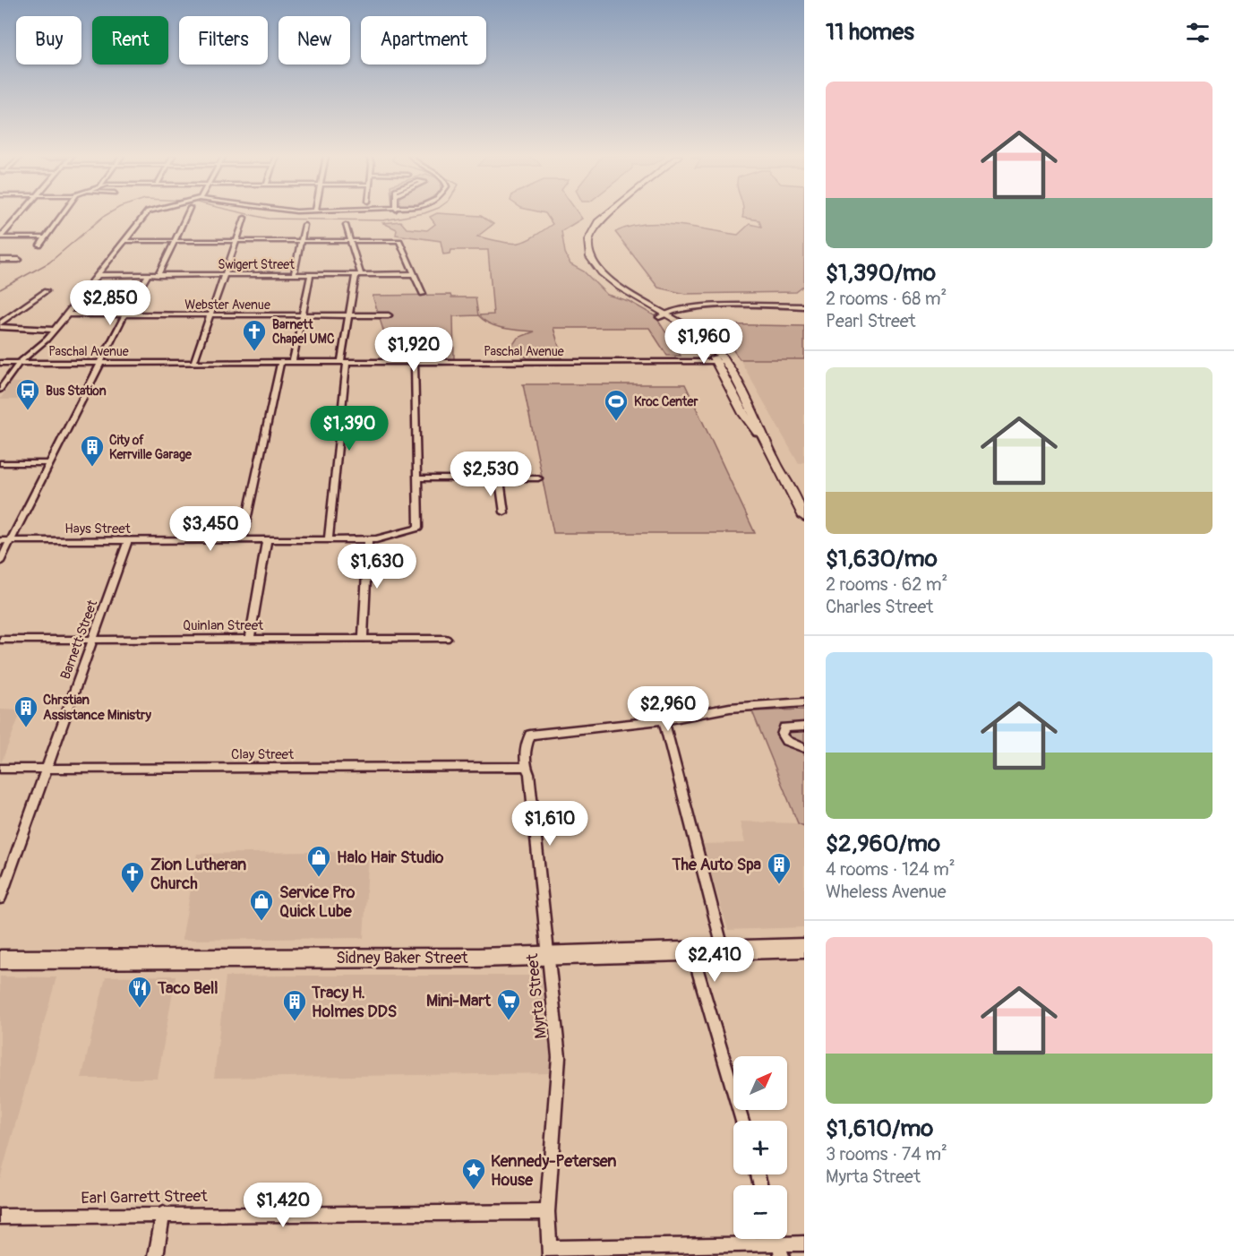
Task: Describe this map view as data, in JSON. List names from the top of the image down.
{
  "streets": {
    "main road": ["Sidney Baker Street"],
    "street": [
      "Swigert Street",
      "Webster Avenue",
      "Paschal Avenue",
      "Hays Street",
      "Quinlan Street",
      "Barnett Street",
      "Clay Street",
      "Myrta Street",
      "Earl Garrett Street"
    ]
  },
  "crossings": [
    ["Hays Street", "Barnett Street"],
    ["Quinlan Street", "Barnett Street"],
    ["Barnett Street", "Clay Street"],
    ["Clay Street", "Myrta Street"],
    ["Sidney Baker Street", "Myrta Street"],
    ["Myrta Street", "Earl Garrett Street"]
  ],
  "places": {
    "church": ["Barnett Chapel UMC", "Zion Lutheran Church"],
    "bus stop": ["Bus Station"],
    "sports": ["Kroc Center"],
    "building": [
      "City of Kerrville Garage",
      "Chrstian Assistance Ministry",
      "The Auto Spa",
      "Tracy H. Holmes DDS"
    ],
    "shop": ["Halo Hair Studio", "Service Pro Quick Lube"],
    "restaurant": ["Taco Bell"],
    "supermarket": ["Mini-Mart"],
    "place": ["Kennedy-Petersen House"]
  },
  "north": "top right",
  "page": {
    "heading": "11 homes",
    "chip": [
      "Buy",
      "Rent",
      "Filters",
      "New",
      "Apartment"
    ],
    "list": [
      {
        "name": "$1,390/mo",
        "note": "2 rooms · 68 m² · Pearl Street"
      },
      {
        "name": "$1,630/mo",
        "note": "2 rooms · 62 m² · Charles Street"
      },
      {
        "name": "$2,960/mo",
        "note": "4 rooms · 124 m² · Wheless Avenue"
      },
      {
        "name": "$1,610/mo",
        "note": "3 rooms · 74 m² · Myrta Street"
      }
    ],
    "price": [
      "$2,850",
      "$1,960",
      "$1,920",
      "$1,390",
      "$2,530",
      "$3,450",
      "$1,630",
      "$2,960",
      "$1,610",
      "$2,410",
      "$1,420"
    ],
    "map_buttons": ["+", "−"]
  }
}
